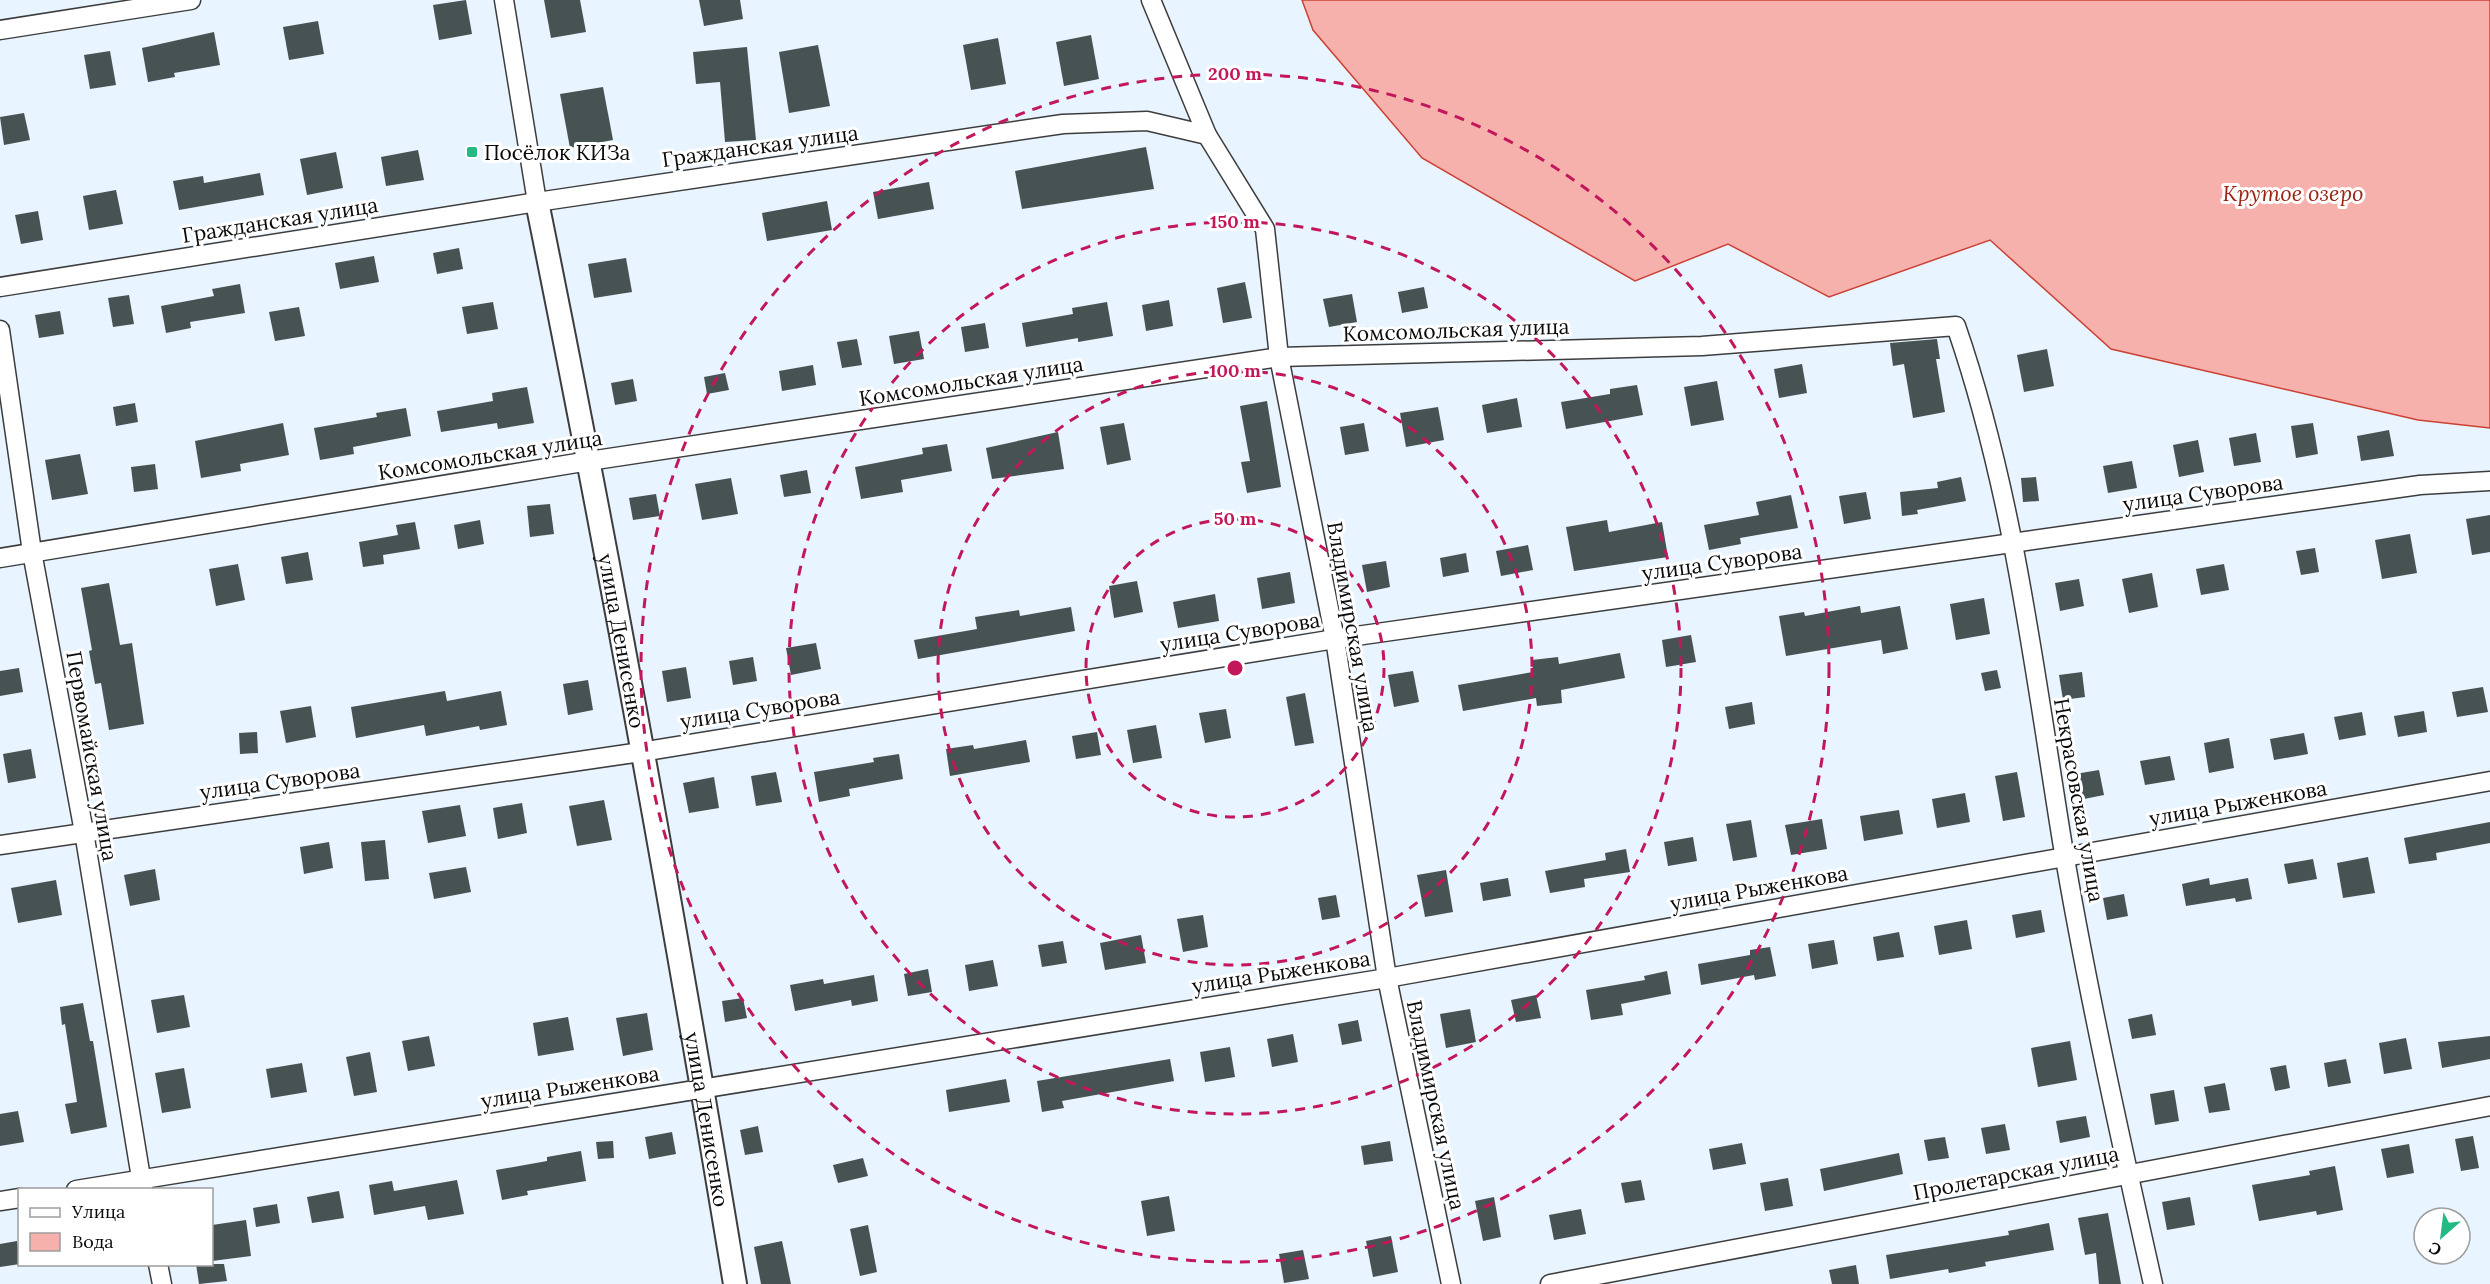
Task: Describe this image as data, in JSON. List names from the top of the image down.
{
  "streets": {
    "street": [
      "Гражданская улица",
      "Комсомольская улица",
      "улица Суворова",
      "Владимирская улица",
      "улица Денисенко",
      "Первомайская улица",
      "Некрасовская улица",
      "улица Рыженкова",
      "Пролетарская улица"
    ]
  },
  "crossings": [
    ["Гражданская улица", "Владимирская улица"],
    ["Гражданская улица", "улица Денисенко"],
    ["Комсомольская улица", "Владимирская улица"],
    ["Комсомольская улица", "улица Денисенко"],
    ["Комсомольская улица", "Первомайская улица"],
    ["Комсомольская улица", "Некрасовская улица"],
    ["улица Суворова", "Владимирская улица"],
    ["улица Суворова", "улица Денисенко"],
    ["улица Суворова", "Первомайская улица"],
    ["улица Суворова", "Некрасовская улица"],
    ["Владимирская улица", "улица Рыженкова"],
    ["улица Денисенко", "улица Рыженкова"],
    ["Первомайская улица", "улица Рыженкова"],
    ["Некрасовская улица", "улица Рыженкова"],
    ["Некрасовская улица", "Пролетарская улица"]
  ],
  "water": ["Крутое озеро"],
  "places": {
    "transit": ["Посёлок КИЗа"]
  },
  "legend": ["Улица", "Вода"],
  "north": "bottom left",
  "rings": [
    "200 m",
    "150 m",
    "100 m",
    "50 m"
  ]
}
